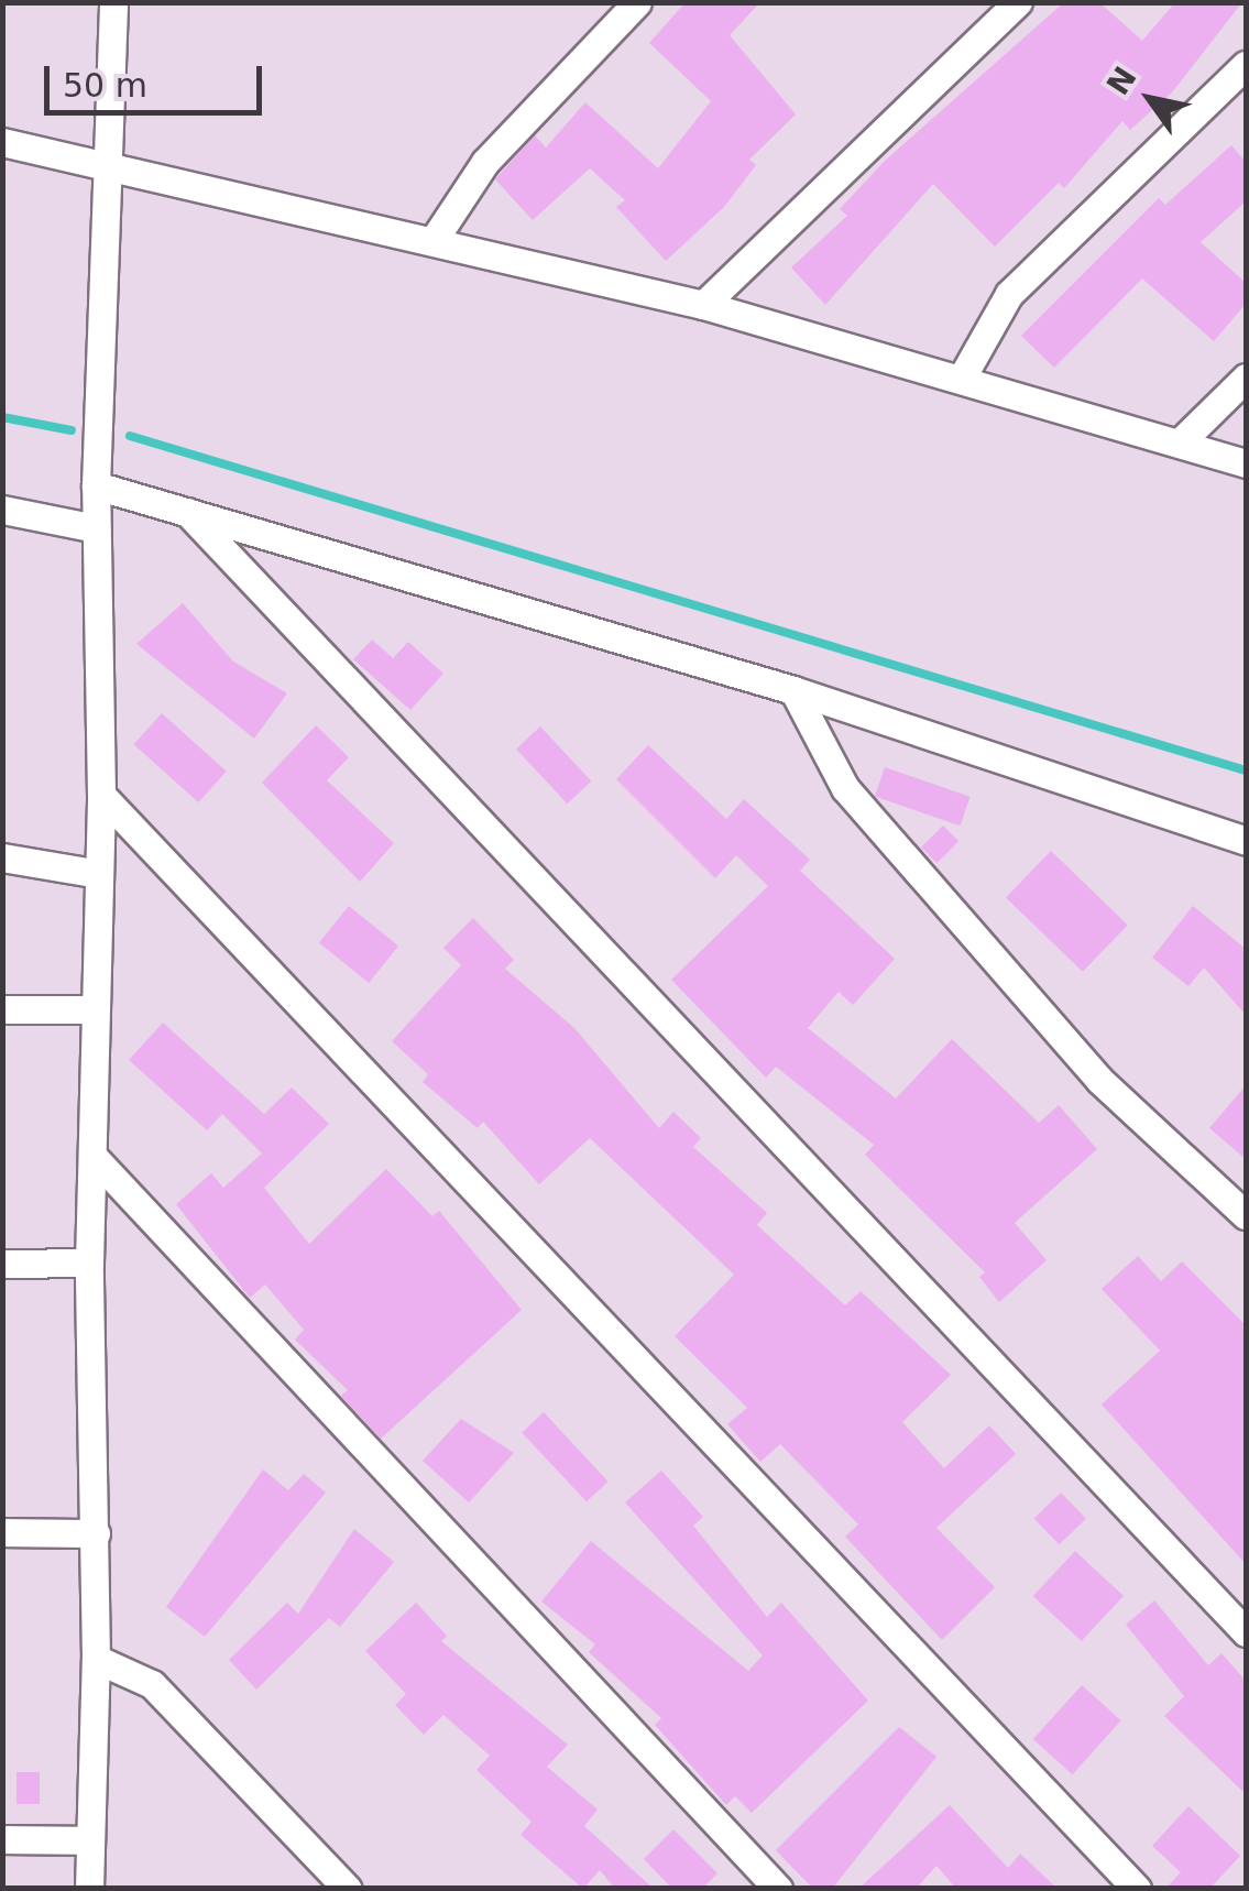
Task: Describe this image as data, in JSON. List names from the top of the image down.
{
  "scale_bar": "50 m",
  "north": "top left"
}
